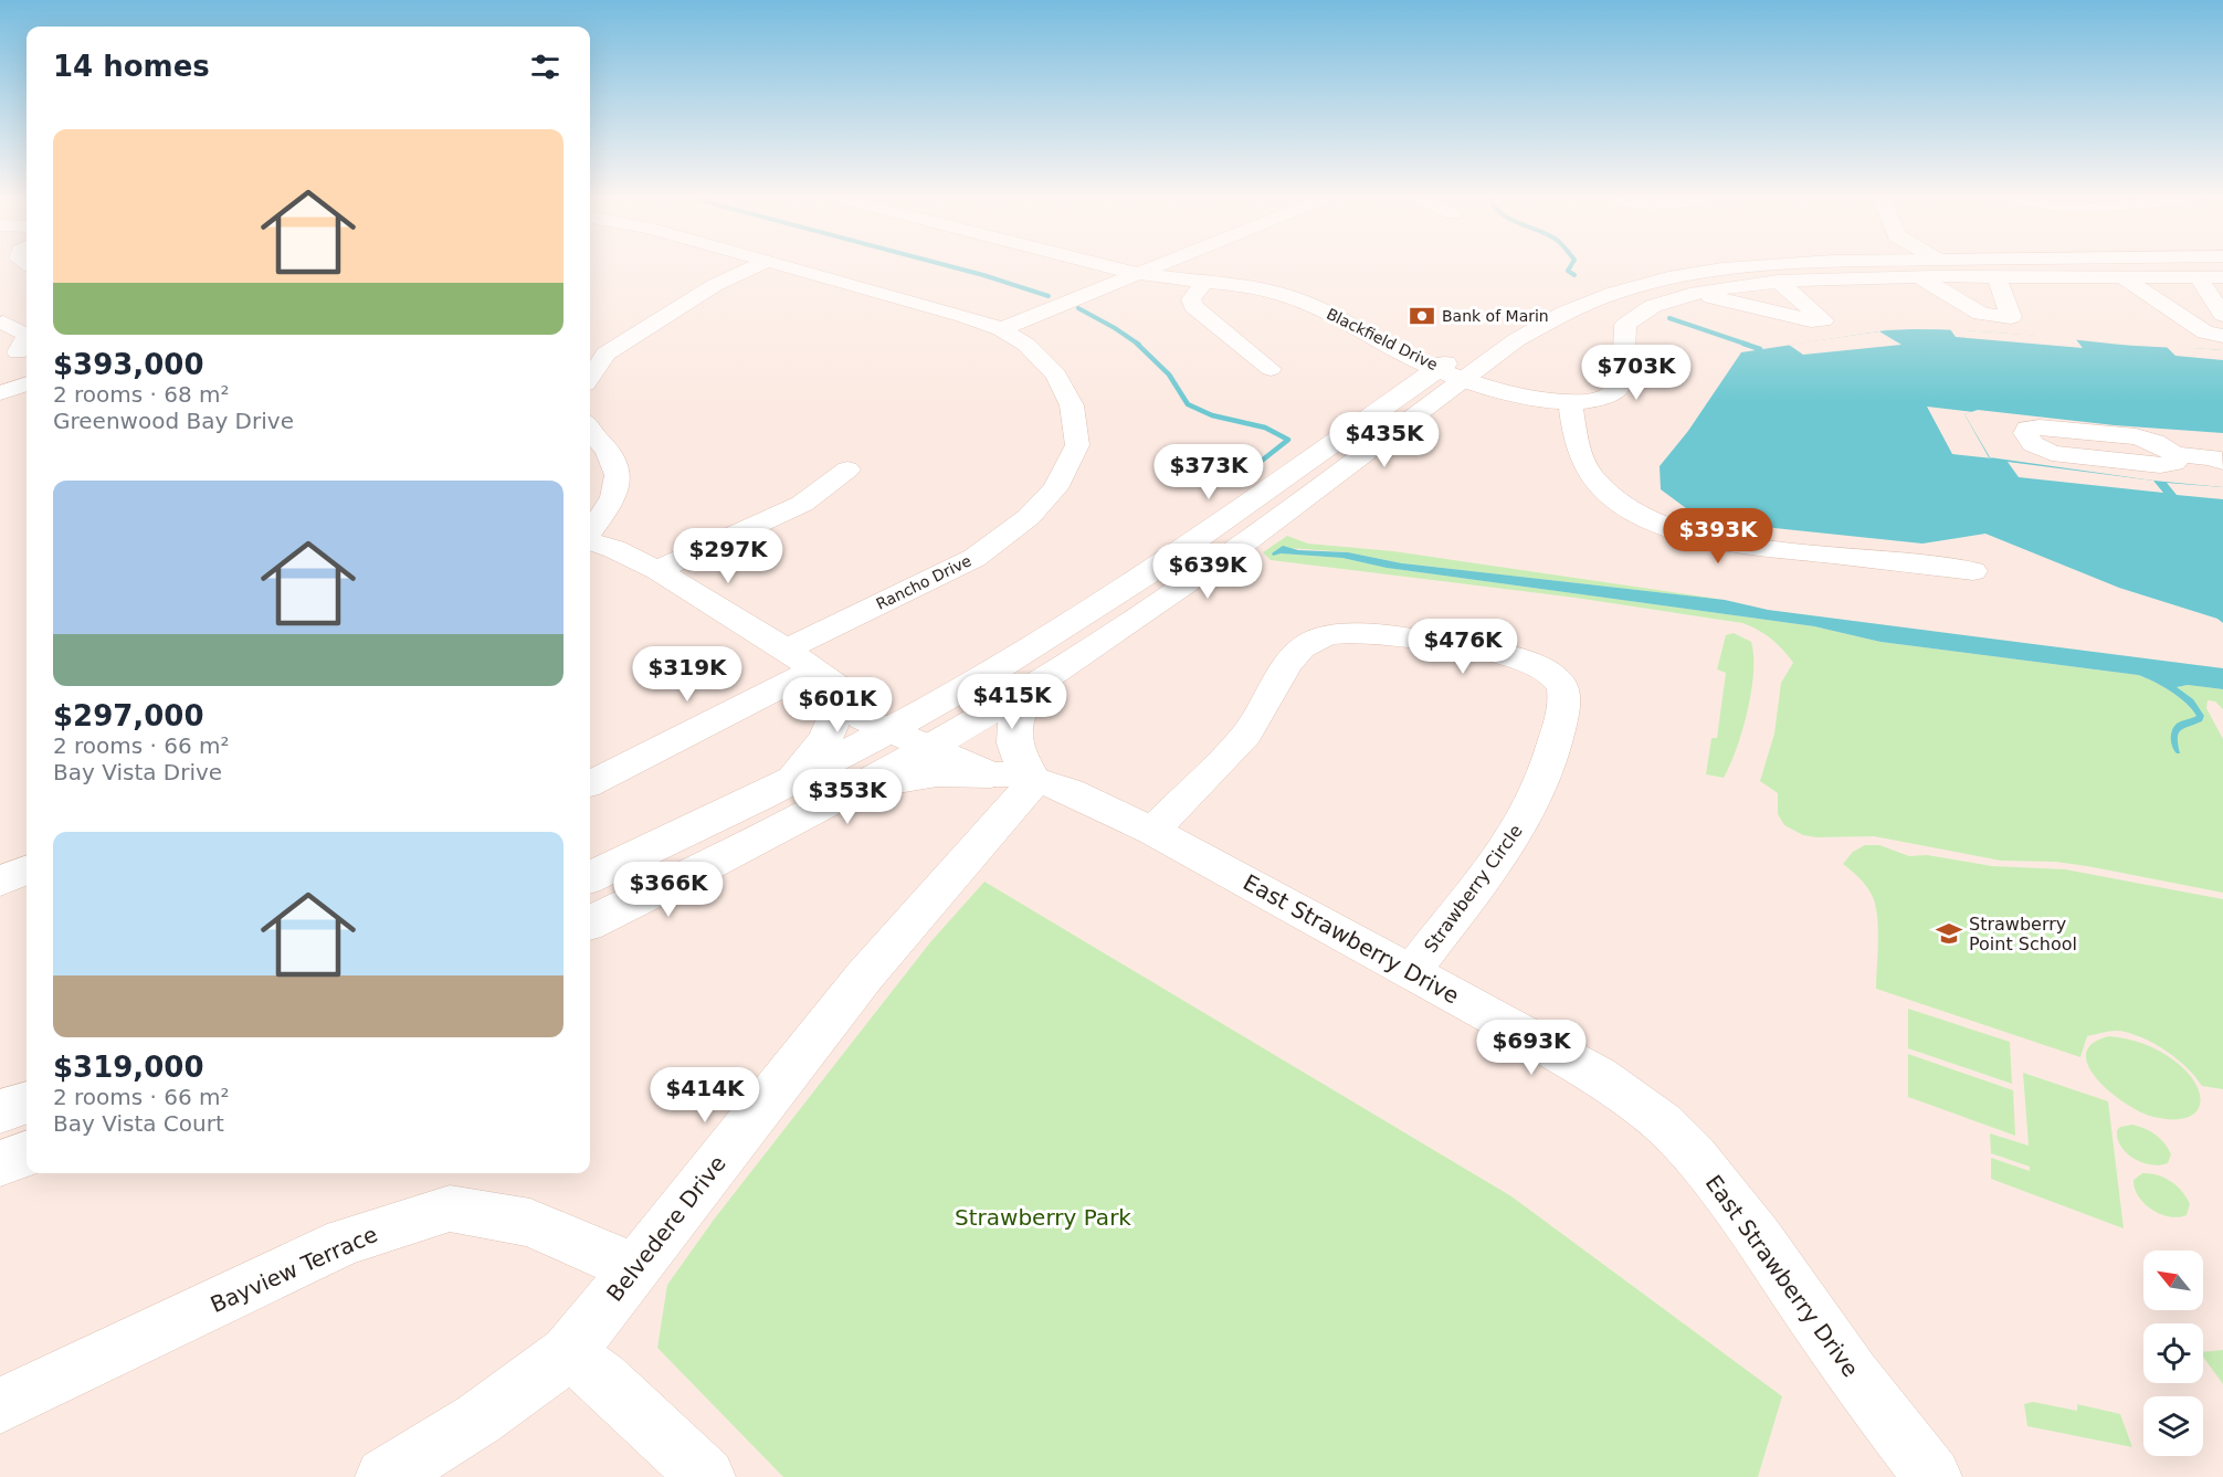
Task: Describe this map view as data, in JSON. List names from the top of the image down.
{
  "streets": {
    "street": [
      "Blackfield Drive",
      "Rancho Drive",
      "Strawberry Circle",
      "East Strawberry Drive",
      "Belvedere Drive",
      "Bayview Terrace"
    ]
  },
  "crossings": [
    ["Rancho Drive", "East Strawberry Drive"],
    ["Strawberry Circle", "East Strawberry Drive"],
    ["East Strawberry Drive", "Belvedere Drive"],
    ["Belvedere Drive", "Bayview Terrace"]
  ],
  "parks": ["Strawberry Park"],
  "places": {
    "bank": ["Bank of Marin"],
    "school or university": ["Strawberry Point School"]
  },
  "north": "top left",
  "page": {
    "heading": "14 homes",
    "list": [
      {
        "name": "$393,000",
        "note": "2 rooms · 68 m² · Greenwood Bay Drive"
      },
      {
        "name": "$297,000",
        "note": "2 rooms · 66 m² · Bay Vista Drive"
      },
      {
        "name": "$319,000",
        "note": "2 rooms · 66 m² · Bay Vista Court"
      }
    ],
    "price": [
      "$703K",
      "$435K",
      "$373K",
      "$393K",
      "$297K",
      "$639K",
      "$476K",
      "$319K",
      "$415K",
      "$601K",
      "$353K",
      "$366K",
      "$693K",
      "$414K"
    ]
  }
}
